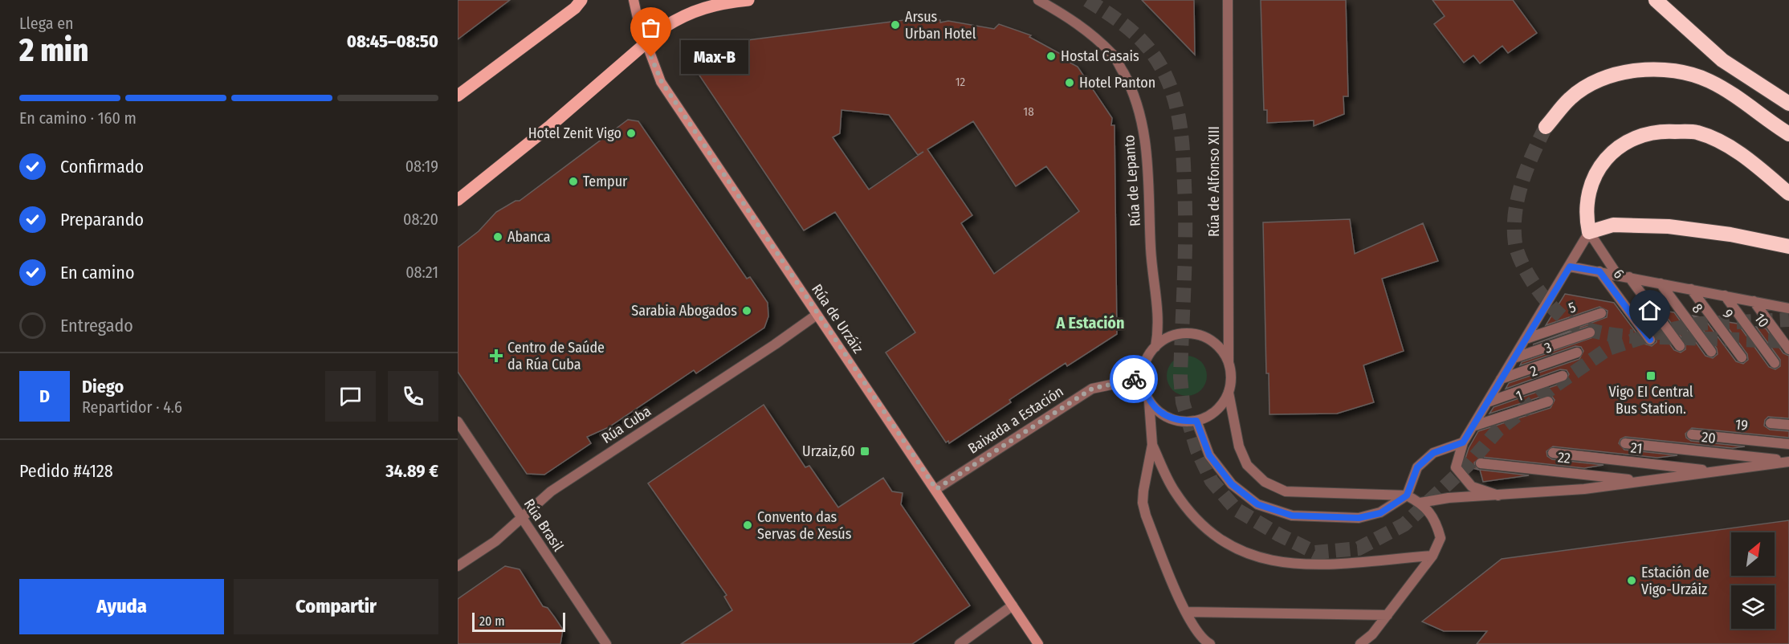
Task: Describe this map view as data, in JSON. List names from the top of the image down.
{
  "streets": {
    "main road": ["Rúa de Urzáiz"],
    "street": [
      "Rúa de Lepanto",
      "Rúa de Alfonso XIII",
      "6",
      "5",
      "8",
      "9",
      "10",
      "3",
      "2",
      "1",
      "Baixada a Estación",
      "Rúa Cuba",
      "19",
      "20",
      "21",
      "22",
      "Rúa Brasil"
    ]
  },
  "crossings": [
    ["Rúa de Lepanto", "Rúa de Alfonso XIII"],
    ["Rúa de Lepanto", "Baixada a Estación"],
    ["Rúa de Alfonso XIII", "Baixada a Estación"],
    ["Rúa de Urzáiz", "Baixada a Estación"],
    ["Rúa de Urzáiz", "Rúa Cuba"],
    ["Rúa Cuba", "Rúa Brasil"]
  ],
  "districts": ["A Estación"],
  "places": {
    "other": [
      "Arsus Urban Hotel",
      "Hostal Casais",
      "Max-B",
      "Hotel Panton",
      "Hotel Zenit Vigo",
      "Tempur",
      "Abanca",
      "Sarabia Abogados",
      "Convento das Servas de Xesús",
      "Estación de Vigo-Urzáiz"
    ],
    "health": ["Centro de Saúde da Rúa Cuba"],
    "transit": ["Vigo EI Central Bus Station.", "Urzaiz,60"]
  },
  "house_numbers": ["12", "18"],
  "scale_bar": "20 m",
  "north": "top right",
  "page": {
    "heading": ["2 min", "Llega en", "08:45–08:50"],
    "panel": [
      "Diego",
      "Repartidor · 4.6",
      "Pedido #4128",
      "34.89 €"
    ],
    "bubble": "Max-B",
    "bar": "En camino · 160 m",
    "list": [
      ["Confirmado", "08:19"],
      ["Preparando", "08:20"],
      ["En camino", "08:21"],
      "Entregado"
    ],
    "round": "D",
    "buttons": ["Ayuda", "Compartir"],
    "scale": "20 m"
  }
}
